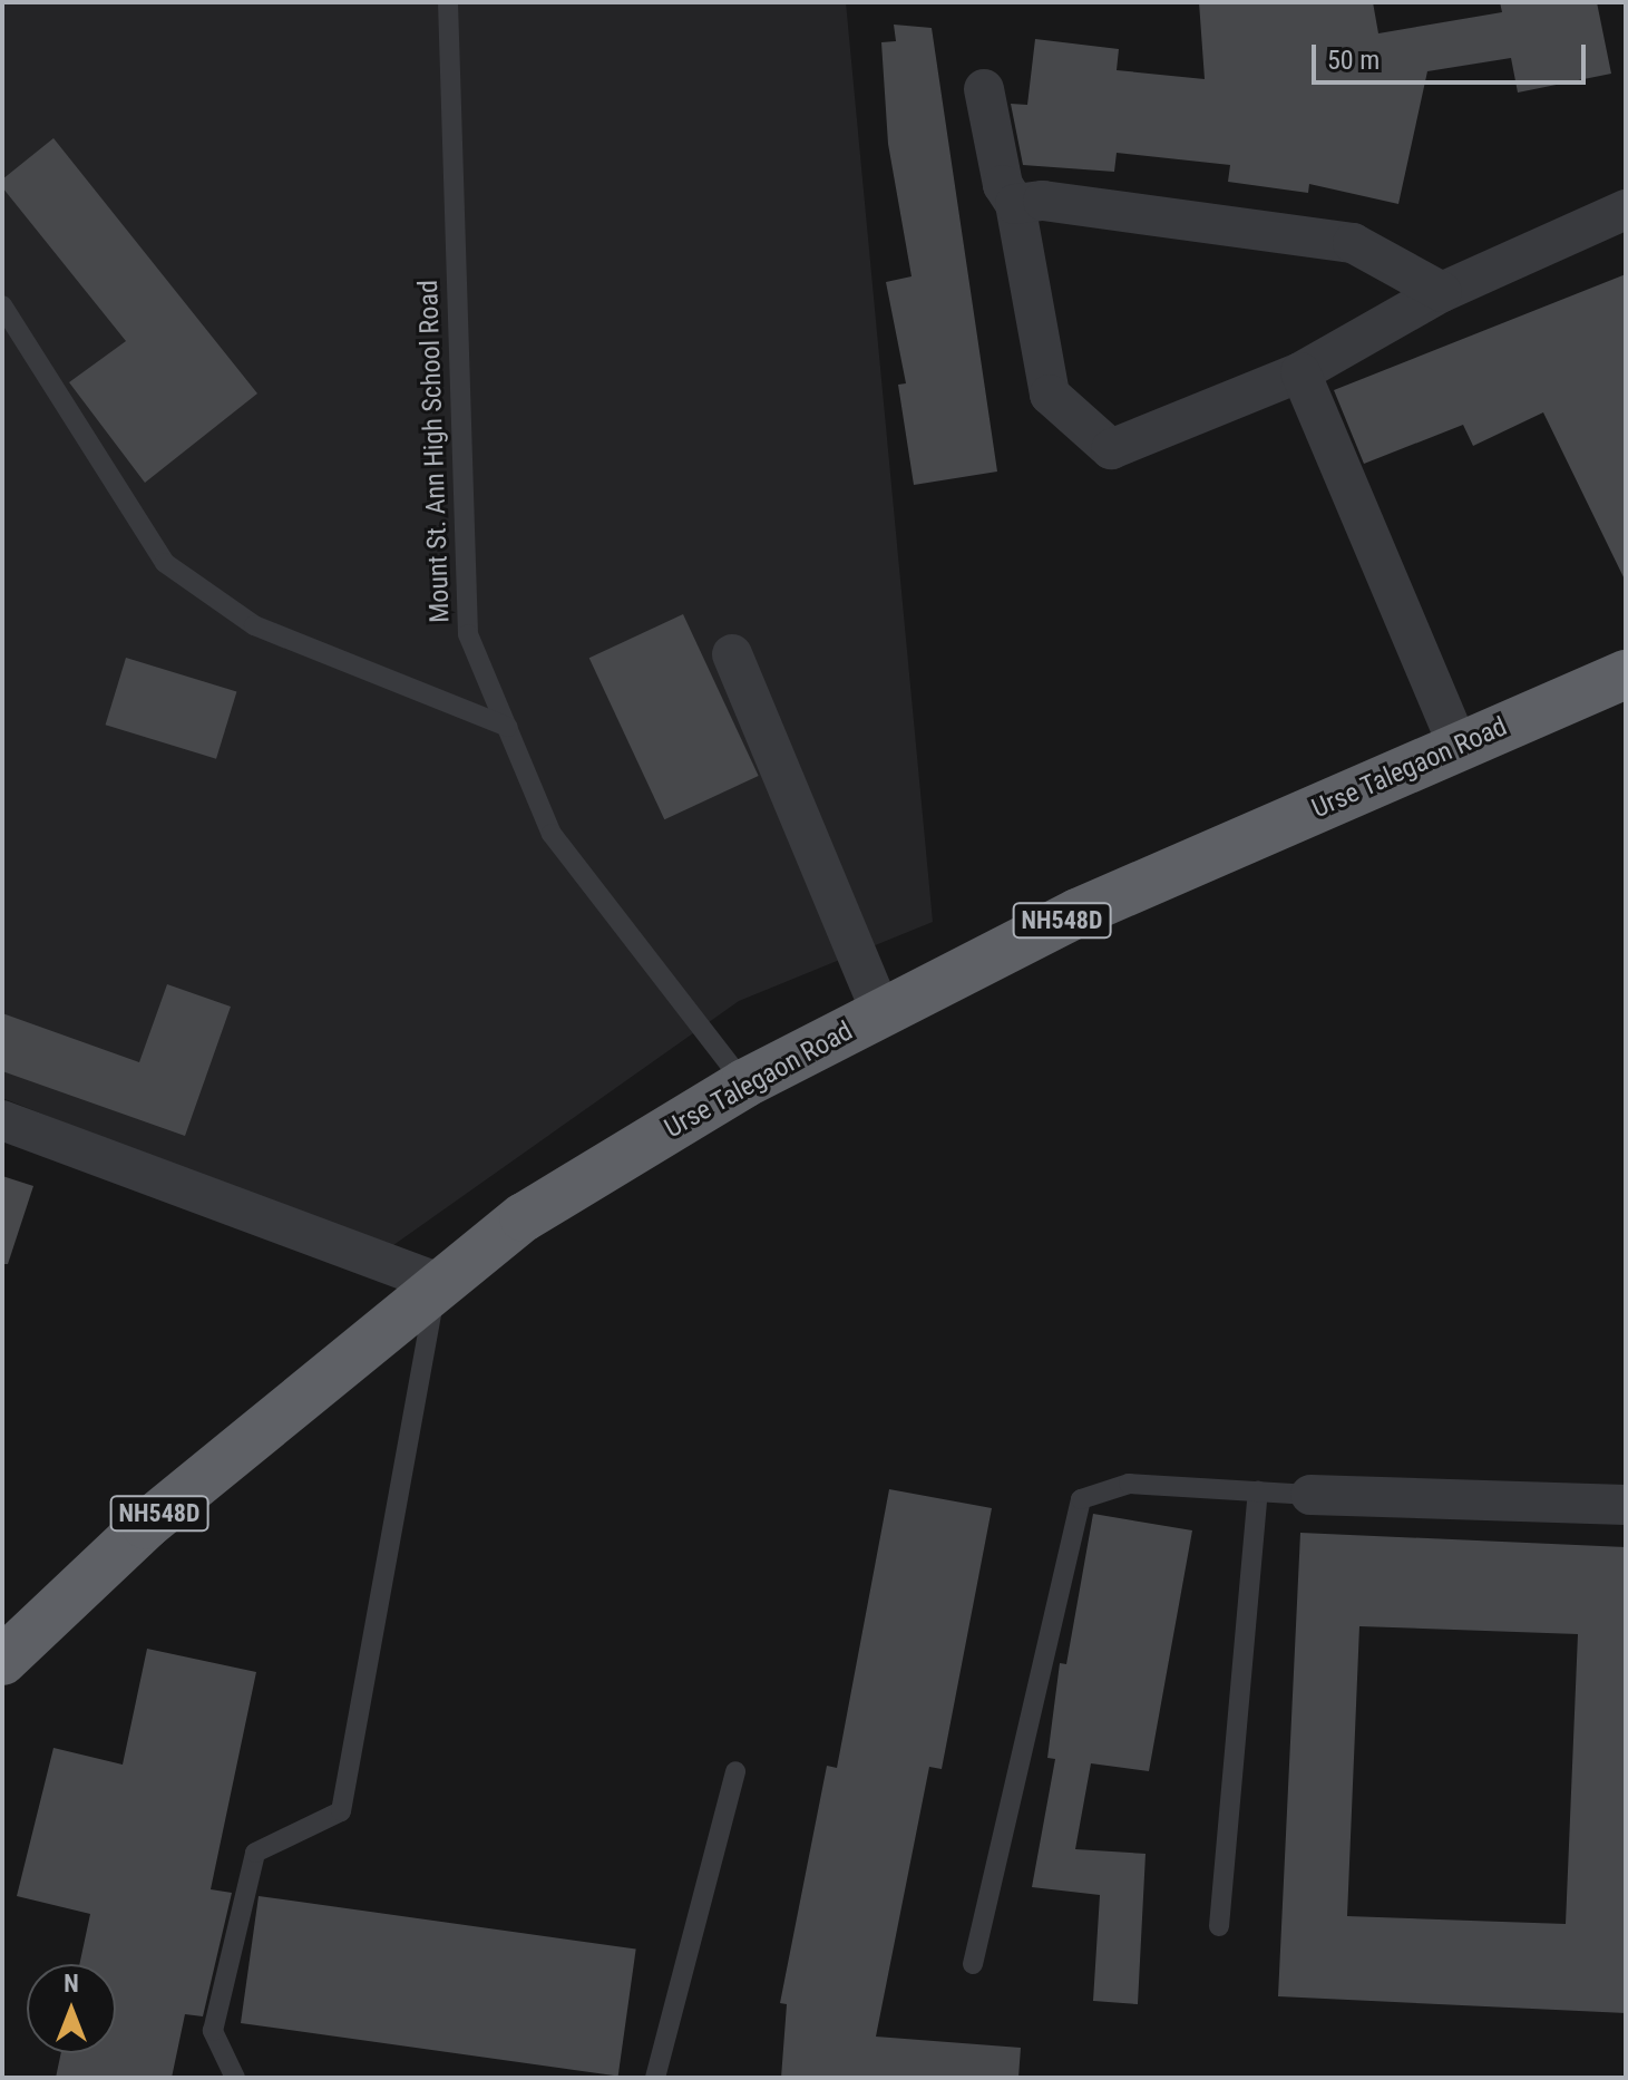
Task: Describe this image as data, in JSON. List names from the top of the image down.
{
  "streets": {
    "highway": ["Urse Talegaon Road", "NH548D"],
    "lane": ["Mount St. Ann High School Road"]
  },
  "crossings": [
    ["Mount St. Ann High School Road", "Urse Talegaon Road"]
  ],
  "scale_bar": "50 m",
  "north": "top"
}
